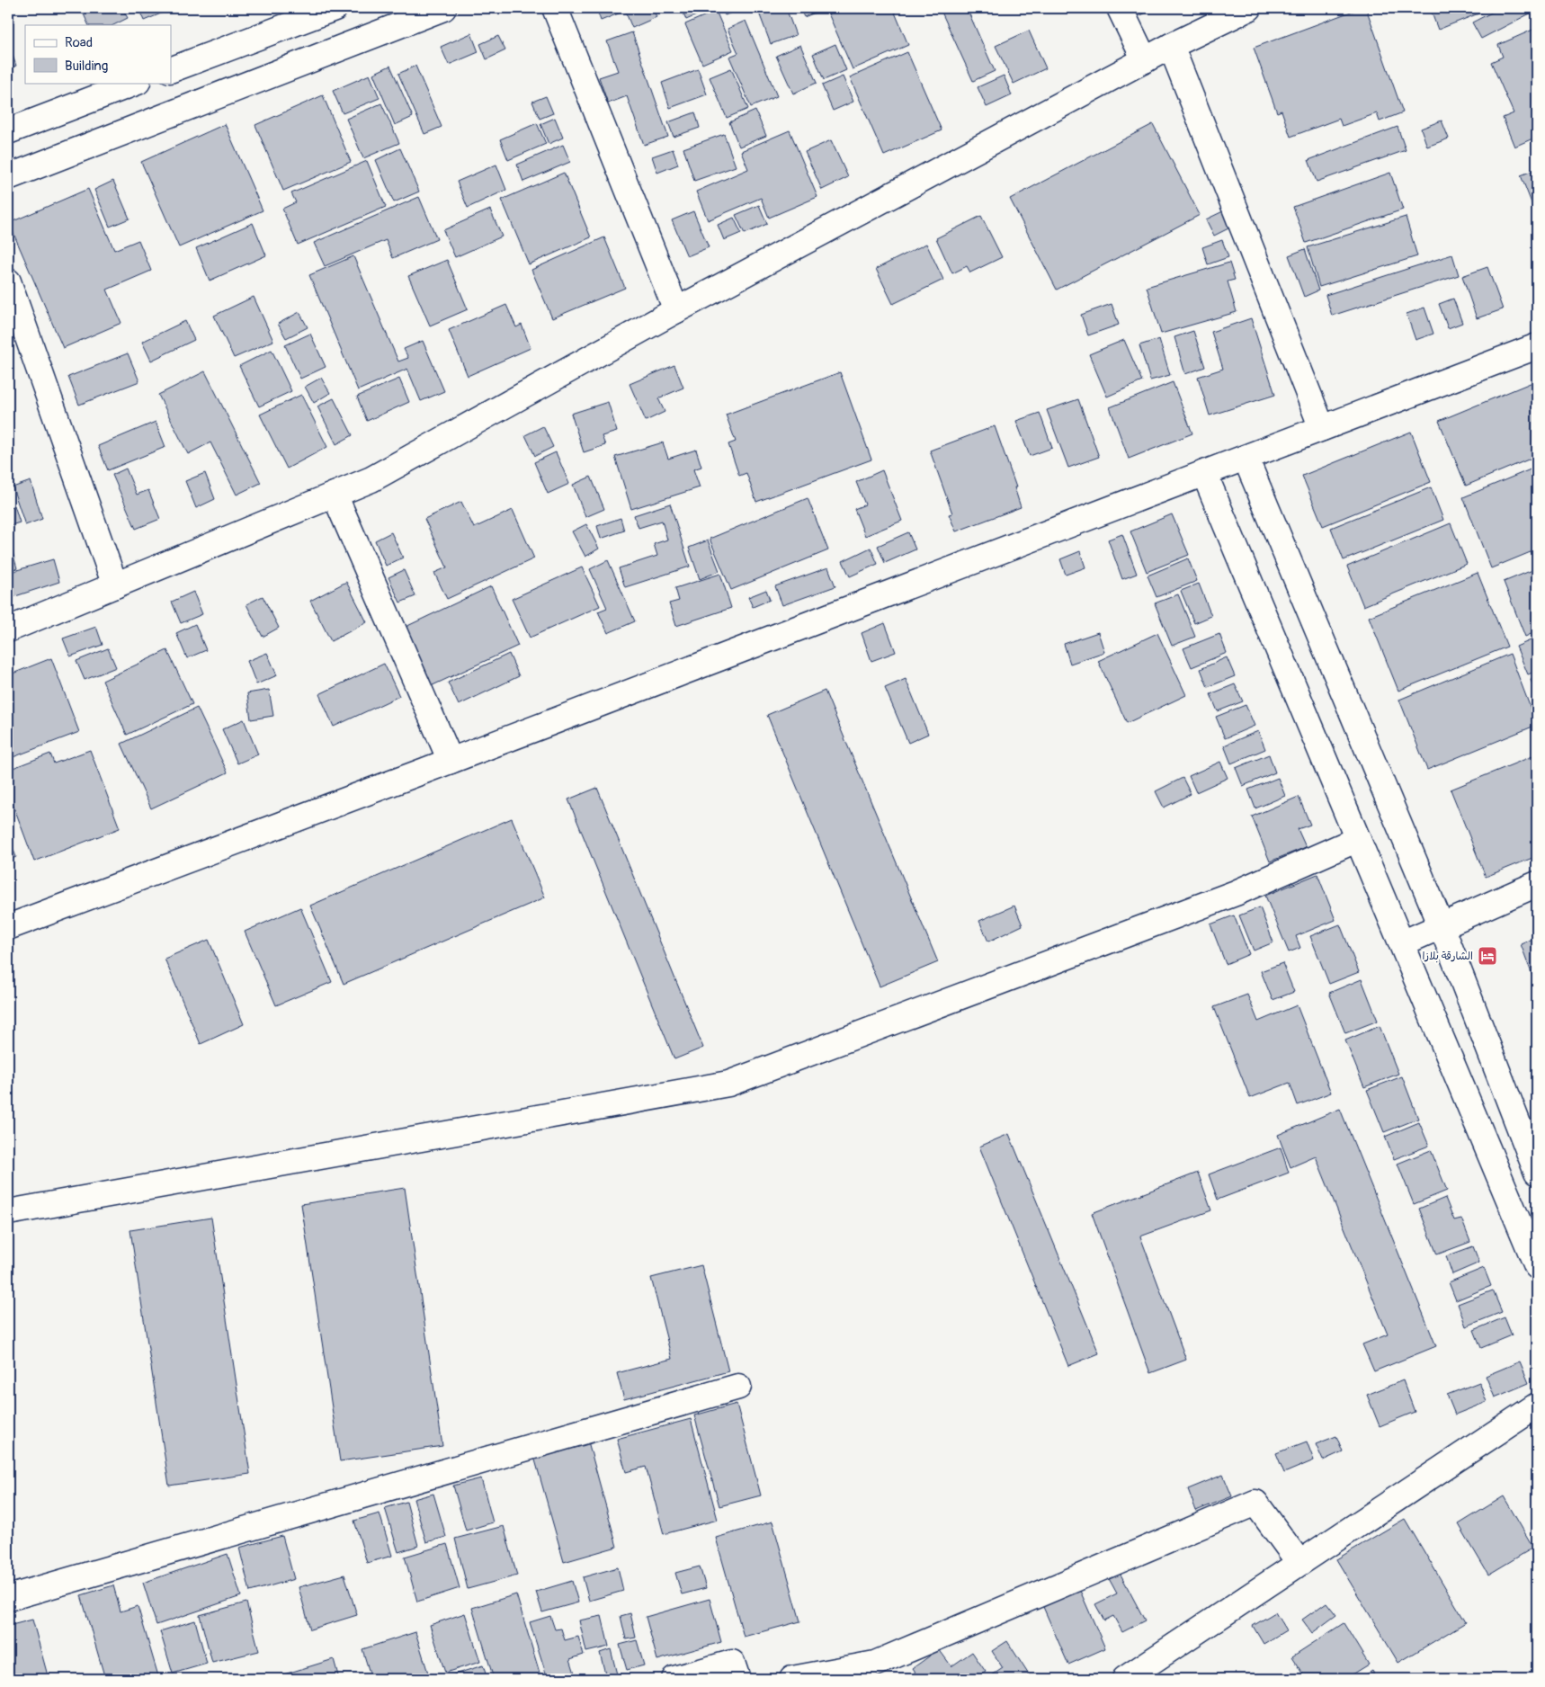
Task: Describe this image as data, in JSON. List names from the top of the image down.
{
  "places": {
    "hotel": ["الشارقة بلازا"]
  },
  "legend": ["Road", "Building"]
}
